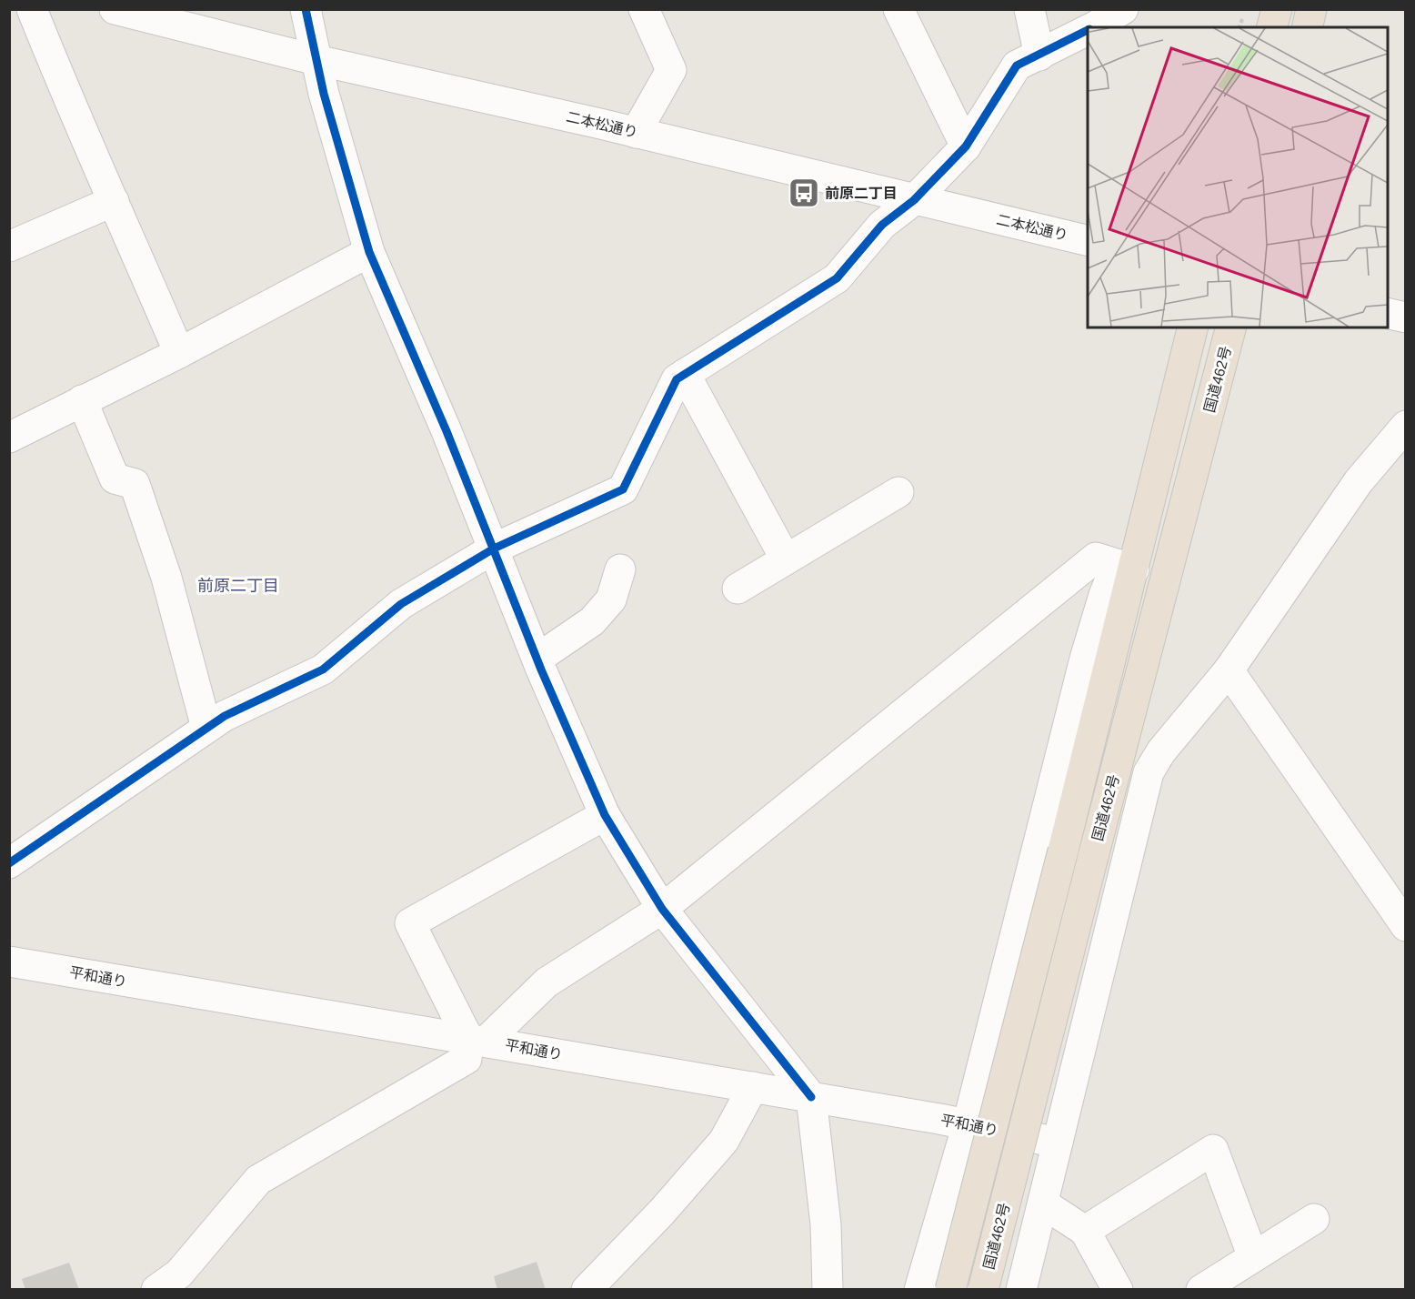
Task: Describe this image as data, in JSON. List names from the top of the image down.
{
  "streets": {
    "highway": ["国道462号"],
    "street": ["二本松通り", "平和通り"]
  },
  "districts": ["前原二丁目"],
  "places": {
    "bus stop": ["前原二丁目"]
  }
}
